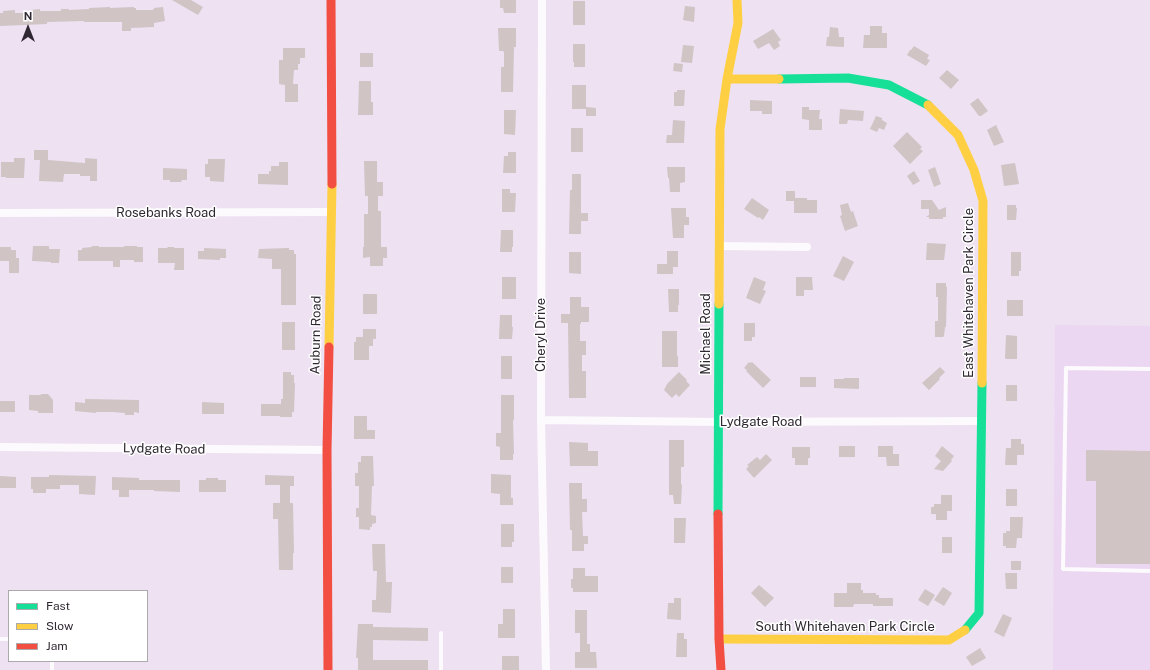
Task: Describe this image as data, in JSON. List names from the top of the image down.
{
  "streets": {
    "street": [
      "Rosebanks Road",
      "East Whitehaven Park Circle",
      "Michael Road",
      "Auburn Road",
      "Cheryl Drive",
      "Lydgate Road",
      "South Whitehaven Park Circle"
    ]
  },
  "crossings": [
    ["Rosebanks Road", "Auburn Road"],
    ["East Whitehaven Park Circle", "Michael Road"],
    ["East Whitehaven Park Circle", "Lydgate Road"],
    ["East Whitehaven Park Circle", "South Whitehaven Park Circle"],
    ["Michael Road", "Lydgate Road"],
    ["Michael Road", "South Whitehaven Park Circle"],
    ["Auburn Road", "Lydgate Road"],
    ["Cheryl Drive", "Lydgate Road"]
  ],
  "legend": ["Fast", "Slow", "Jam"],
  "north": "top"
}
